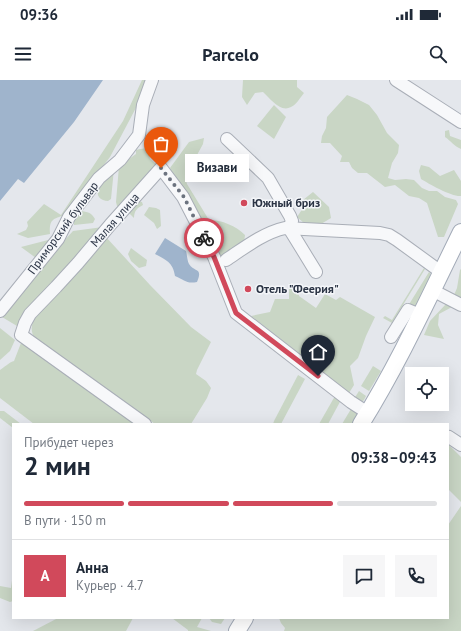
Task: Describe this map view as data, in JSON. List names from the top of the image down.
{
  "streets": {
    "street": ["Малая улица", "Приморский бульвар"]
  },
  "places": ["Визави", "Южный бриз", "Отель \"Феерия\""],
  "page": {
    "status": "09:36",
    "header": "Parcelo",
    "bubble": "Визави",
    "heading": ["2 мин", "Прибудет через", "09:38–09:43"],
    "panel": ["Анна", "Курьер · 4.7"],
    "bar": "В пути · 150 m",
    "round": "А"
  }
}
